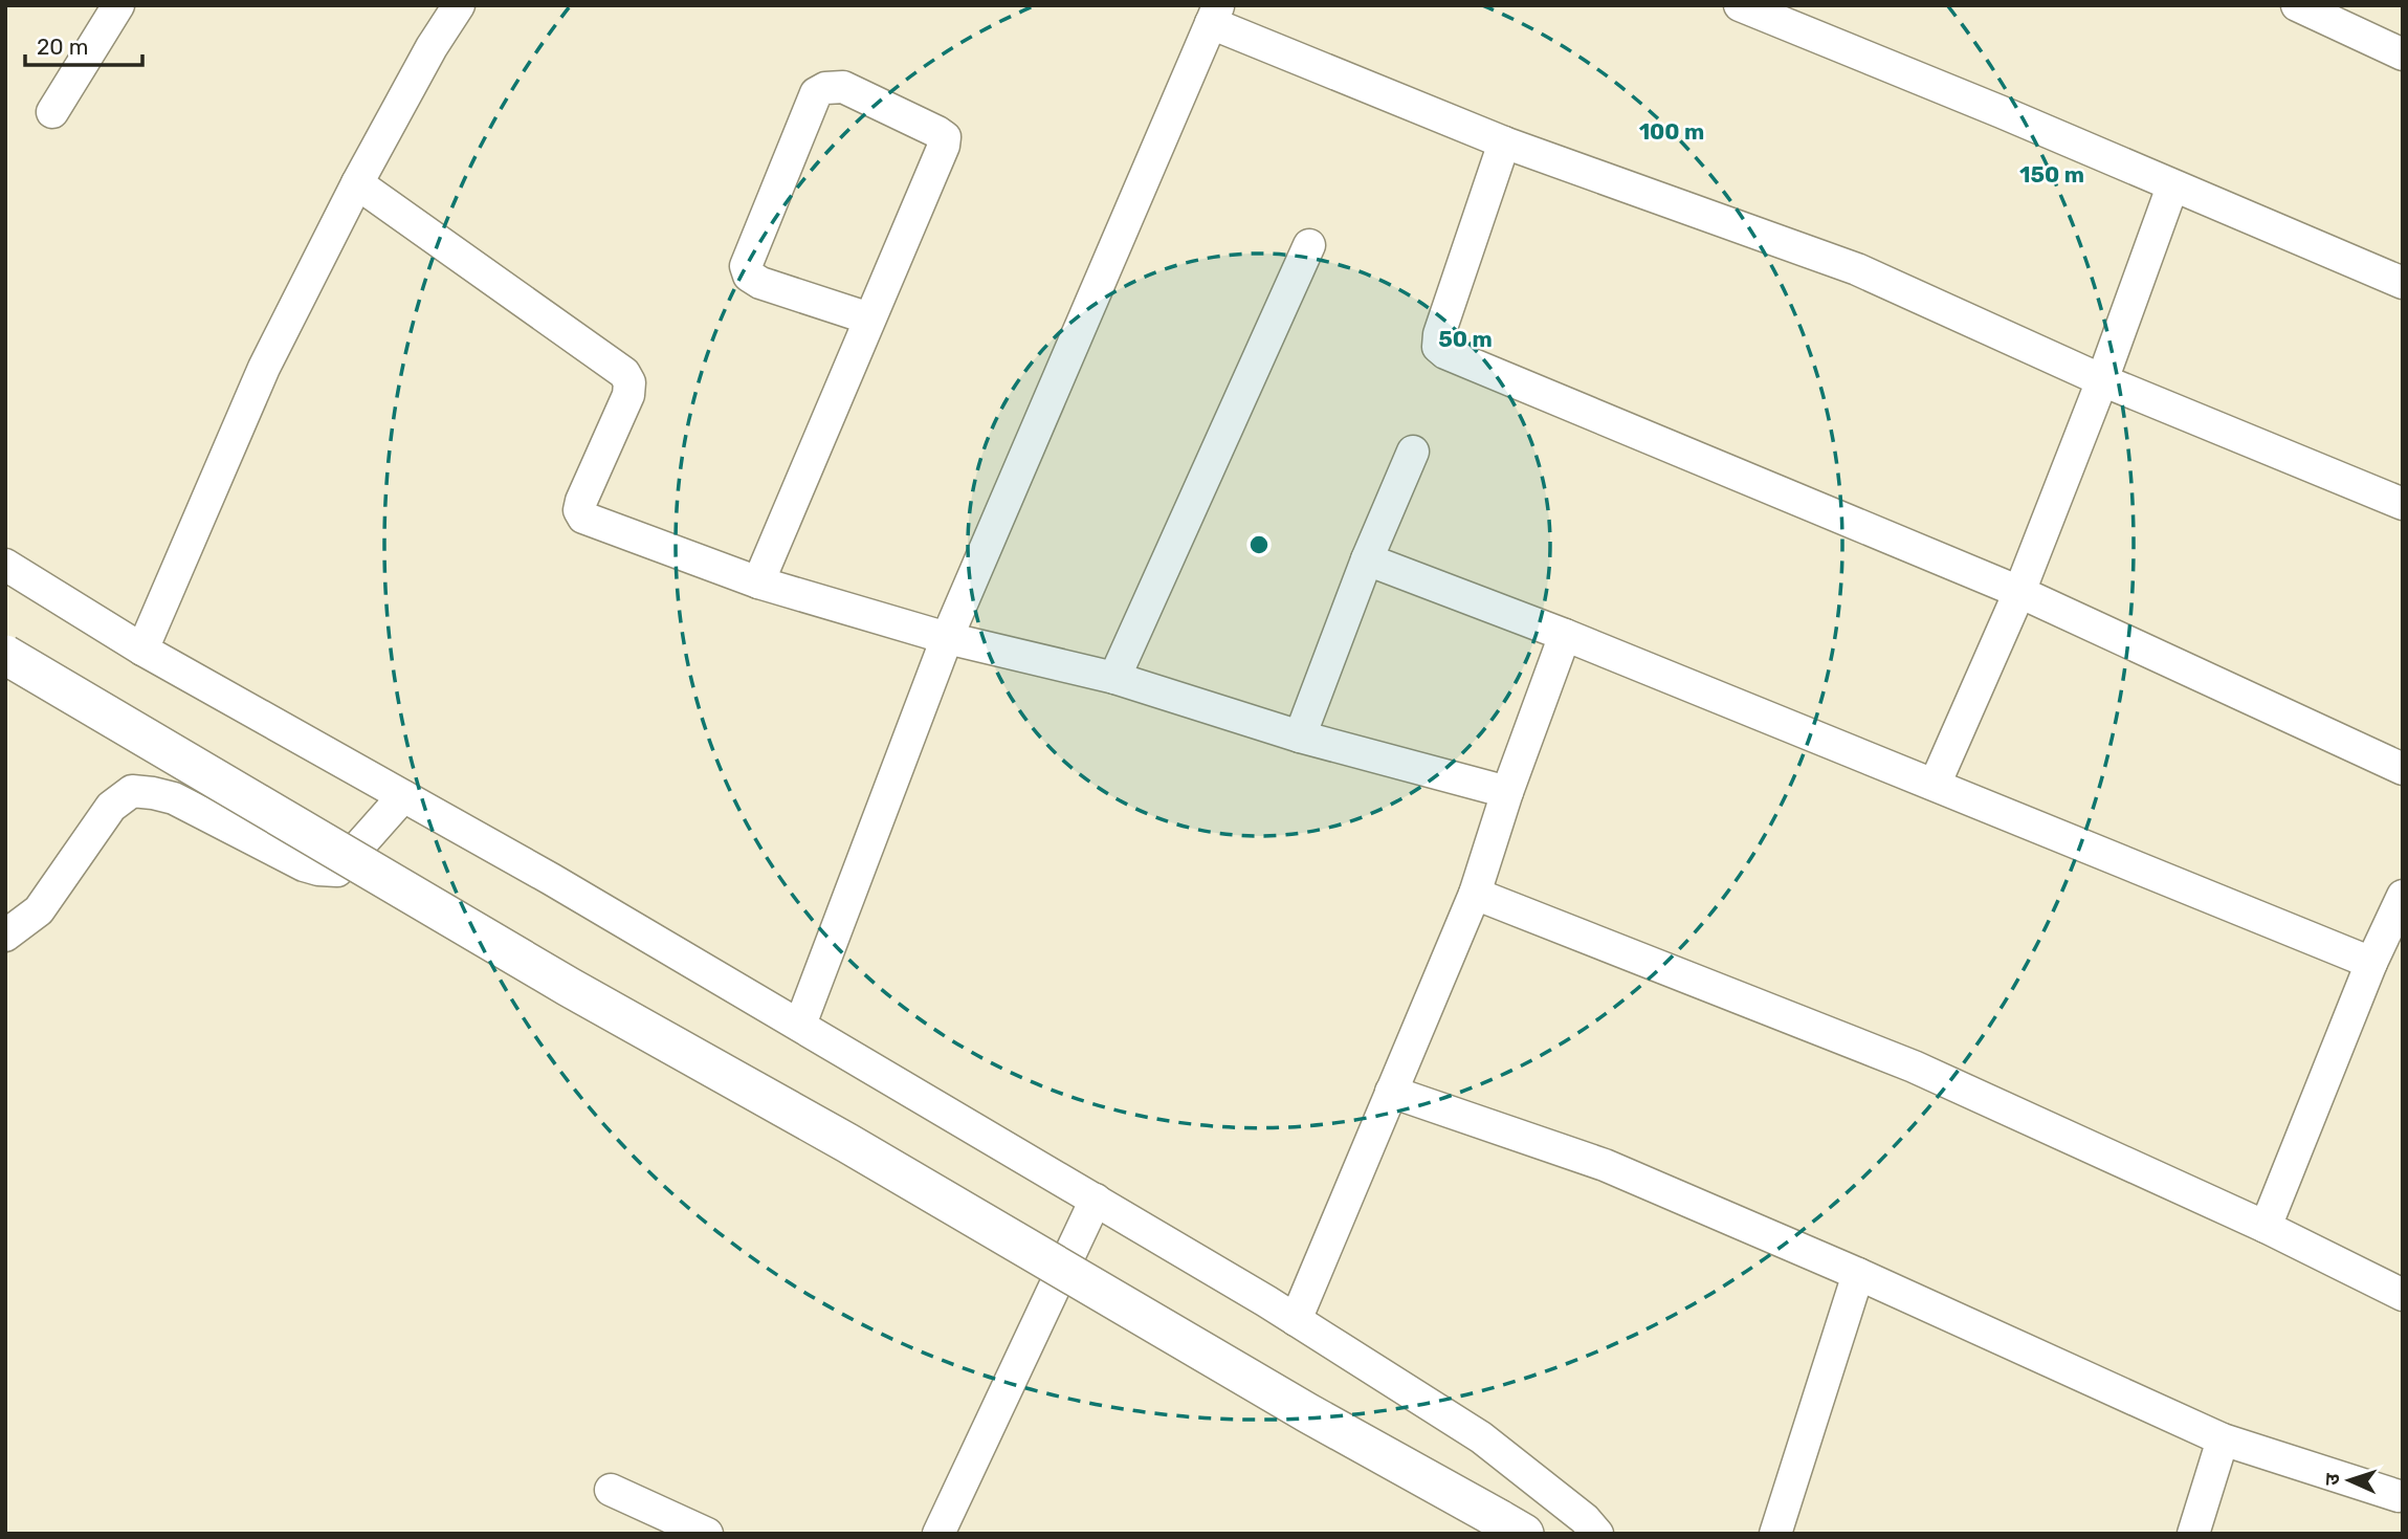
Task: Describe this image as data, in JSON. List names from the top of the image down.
{
  "scale_bar": "20 m",
  "north": "left",
  "rings": ["100 m", "150 m", "50 m"]
}
